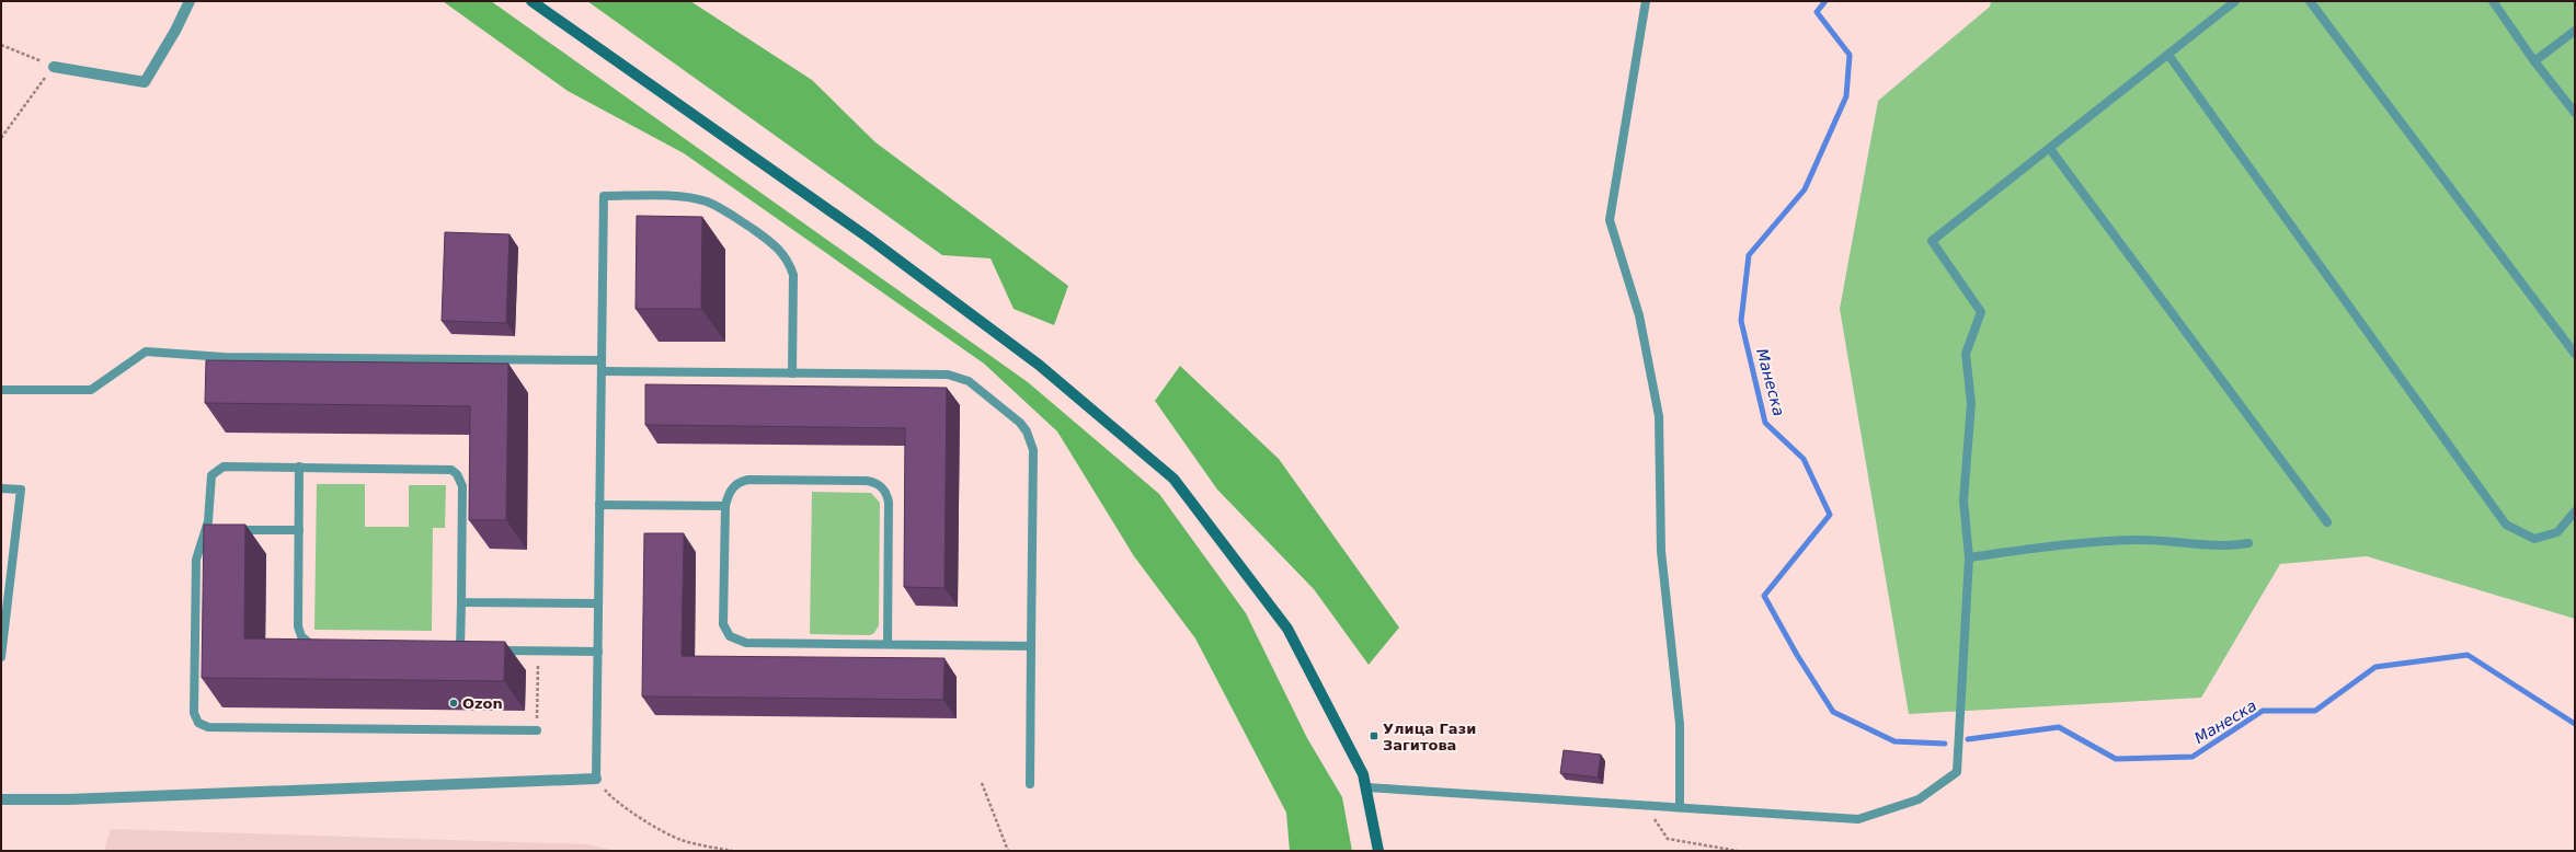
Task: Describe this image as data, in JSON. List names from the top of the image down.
{
  "water": ["Манеска"],
  "places": {
    "other": ["Ozon"],
    "transit": ["Улица Гази Загитова"]
  }
}
